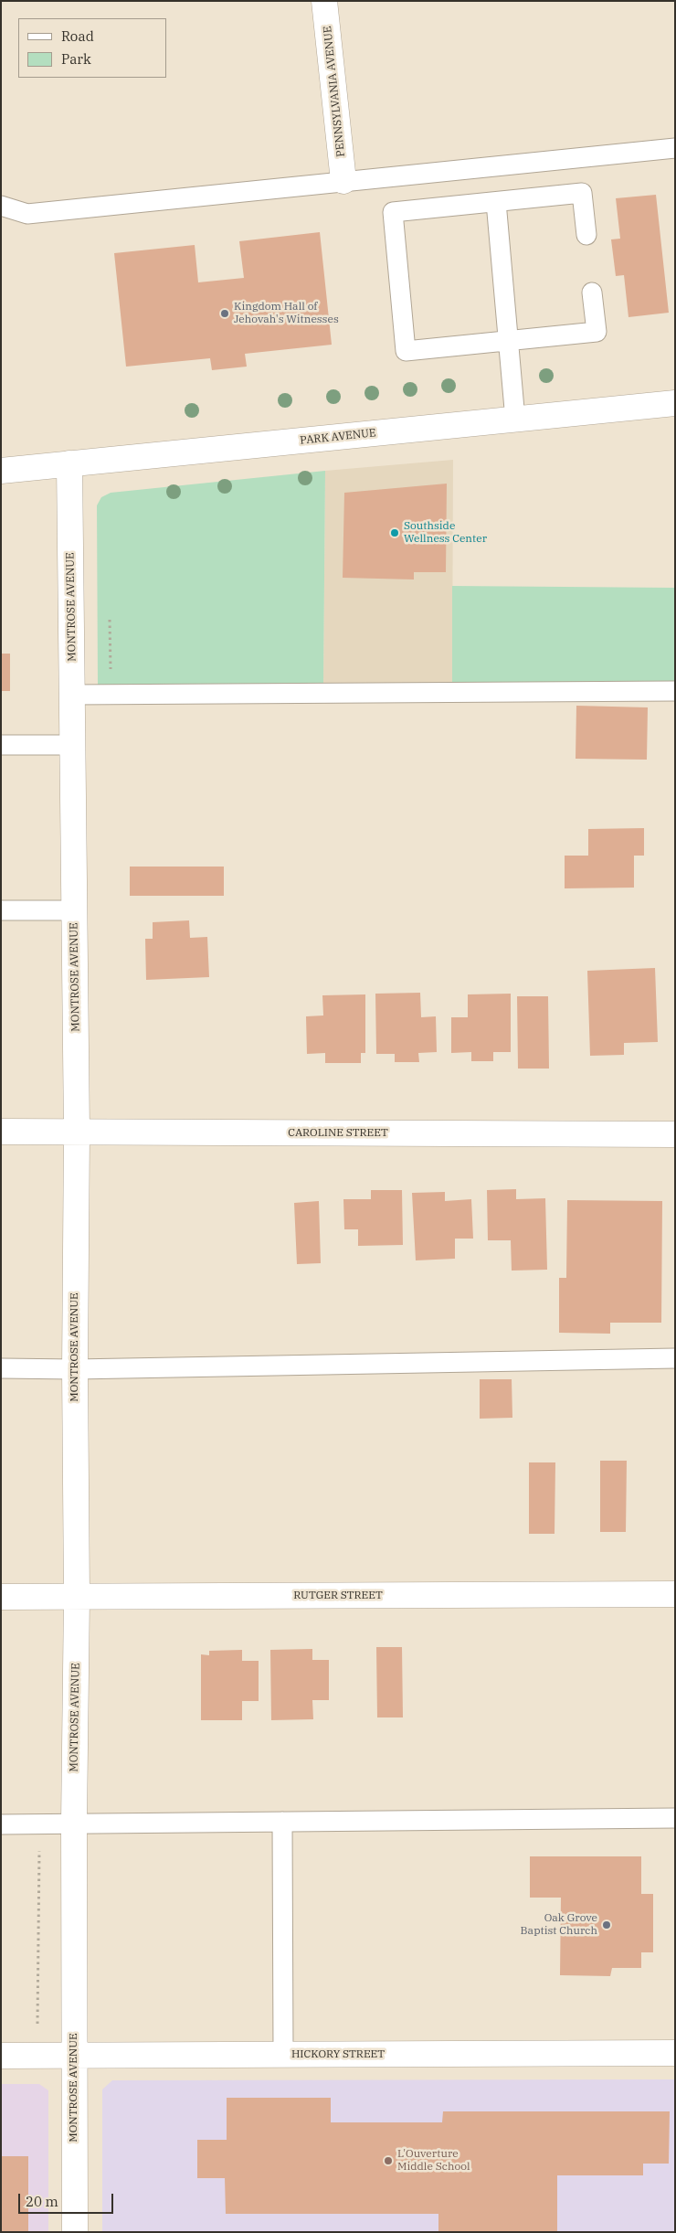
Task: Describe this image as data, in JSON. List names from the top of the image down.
{
  "streets": {
    "street": [
      "PENNSYLVANIA AVENUE",
      "PARK AVENUE",
      "MONTROSE AVENUE",
      "CAROLINE STREET",
      "RUTGER STREET",
      "HICKORY STREET"
    ]
  },
  "crossings": [
    ["PARK AVENUE", "MONTROSE AVENUE"],
    ["MONTROSE AVENUE", "CAROLINE STREET"],
    ["MONTROSE AVENUE", "RUTGER STREET"],
    ["MONTROSE AVENUE", "HICKORY STREET"]
  ],
  "places": [
    "Kingdom Hall of Jehovah's Witnesses",
    "Southside Wellness Center",
    "Oak Grove Baptist Church",
    "L'Ouverture Middle School"
  ],
  "legend": ["Road", "Park"],
  "scale_bar": "20 m"
}
